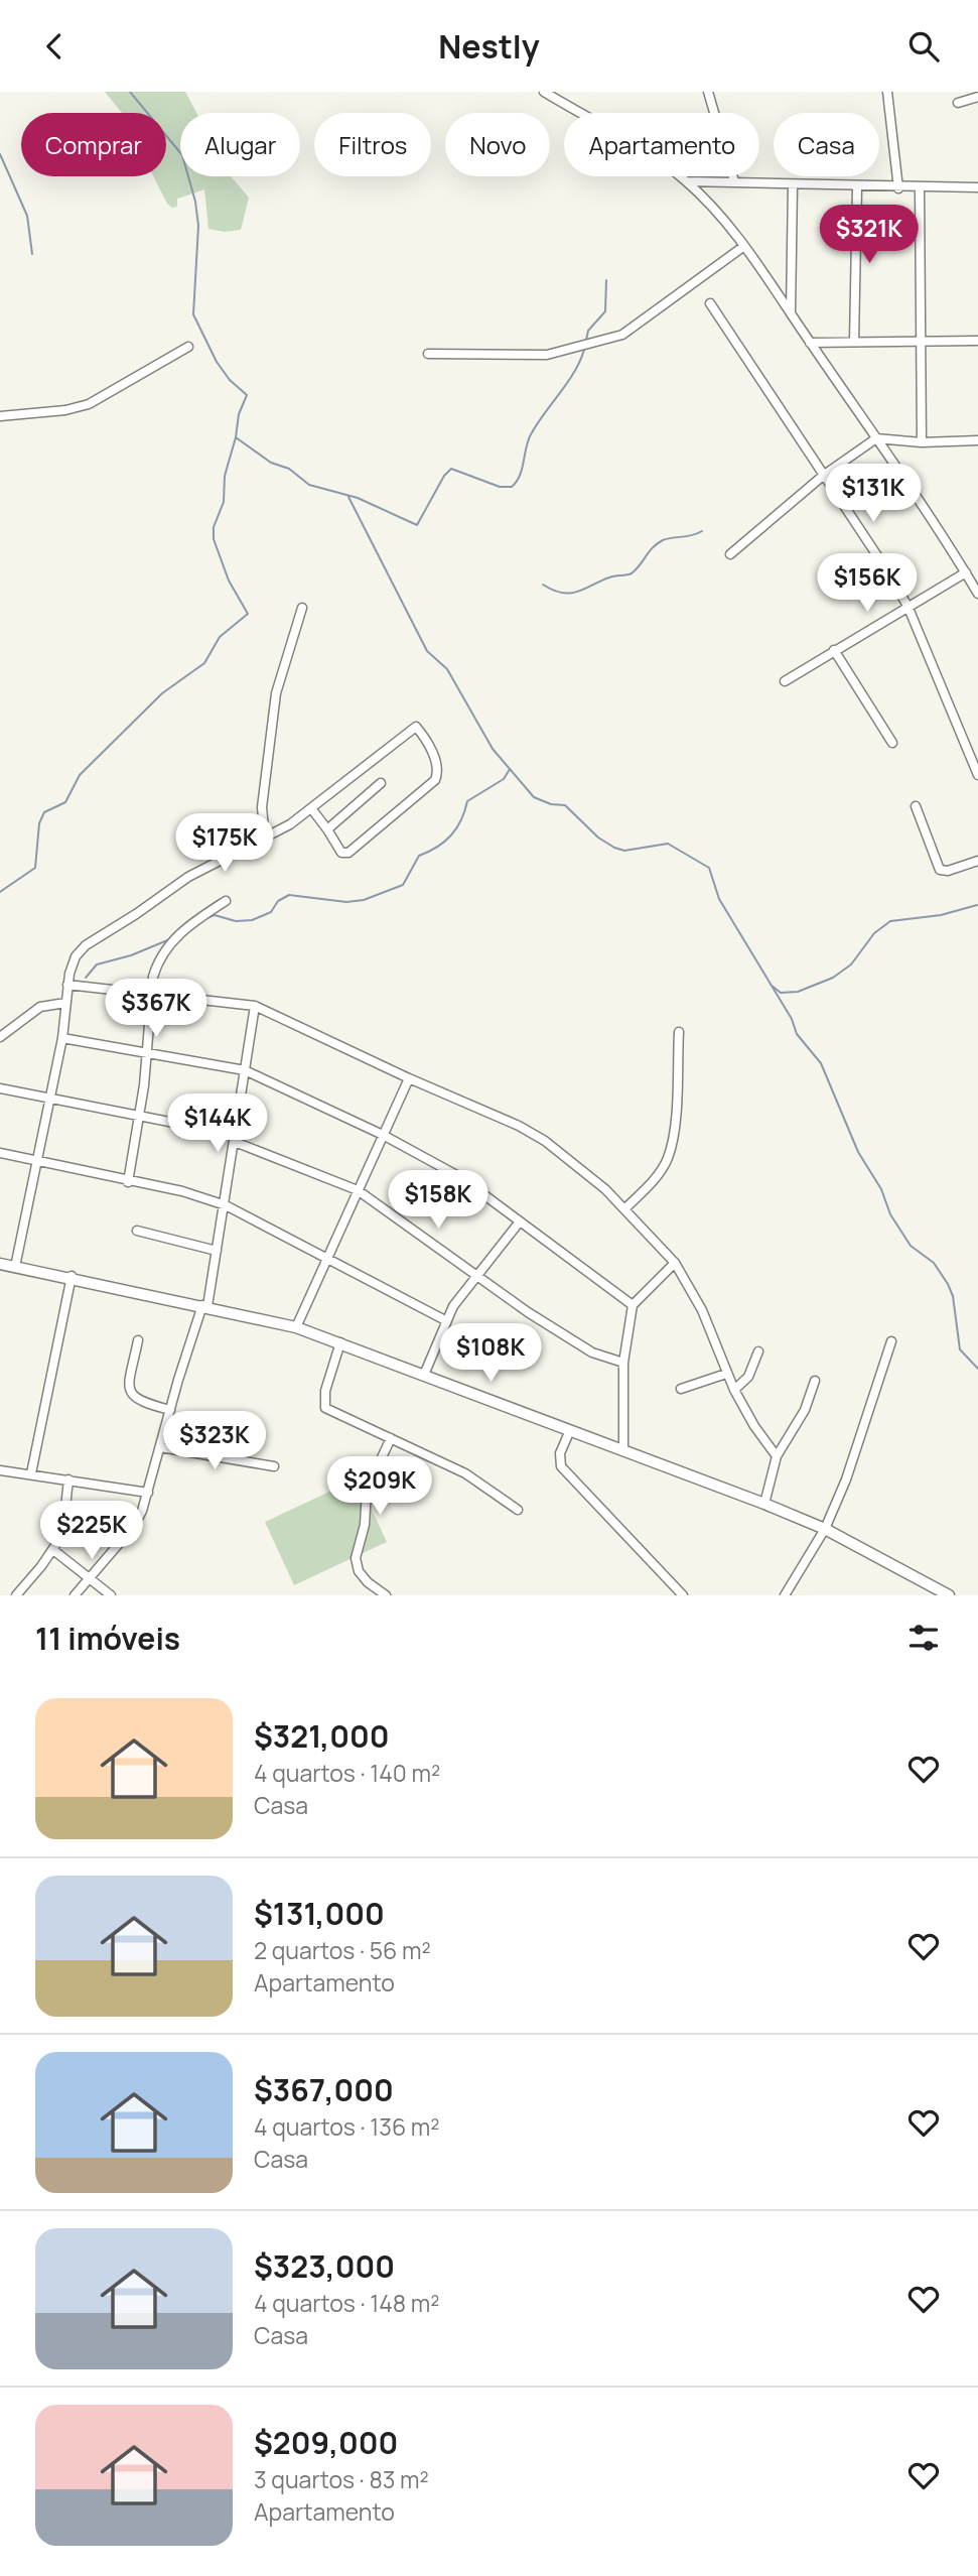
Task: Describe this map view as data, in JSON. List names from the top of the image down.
{
  "page": {
    "header": "Nestly",
    "chip": [
      "Comprar",
      "Alugar",
      "Filtros",
      "Novo",
      "Apartamento",
      "Casa"
    ],
    "price": [
      "$321K",
      "$131K",
      "$156K",
      "$175K",
      "$367K",
      "$144K",
      "$158K",
      "$108K",
      "$323K",
      "$209K",
      "$225K"
    ],
    "heading": "11 imóveis",
    "list": [
      {
        "name": "$321,000",
        "note": "4 quartos · 140 m² · Casa"
      },
      {
        "name": "$131,000",
        "note": "2 quartos · 56 m² · Apartamento"
      },
      {
        "name": "$367,000",
        "note": "4 quartos · 136 m² · Casa"
      },
      {
        "name": "$323,000",
        "note": "4 quartos · 148 m² · Casa"
      },
      {
        "name": "$209,000",
        "note": "3 quartos · 83 m² · Apartamento"
      }
    ]
  }
}
